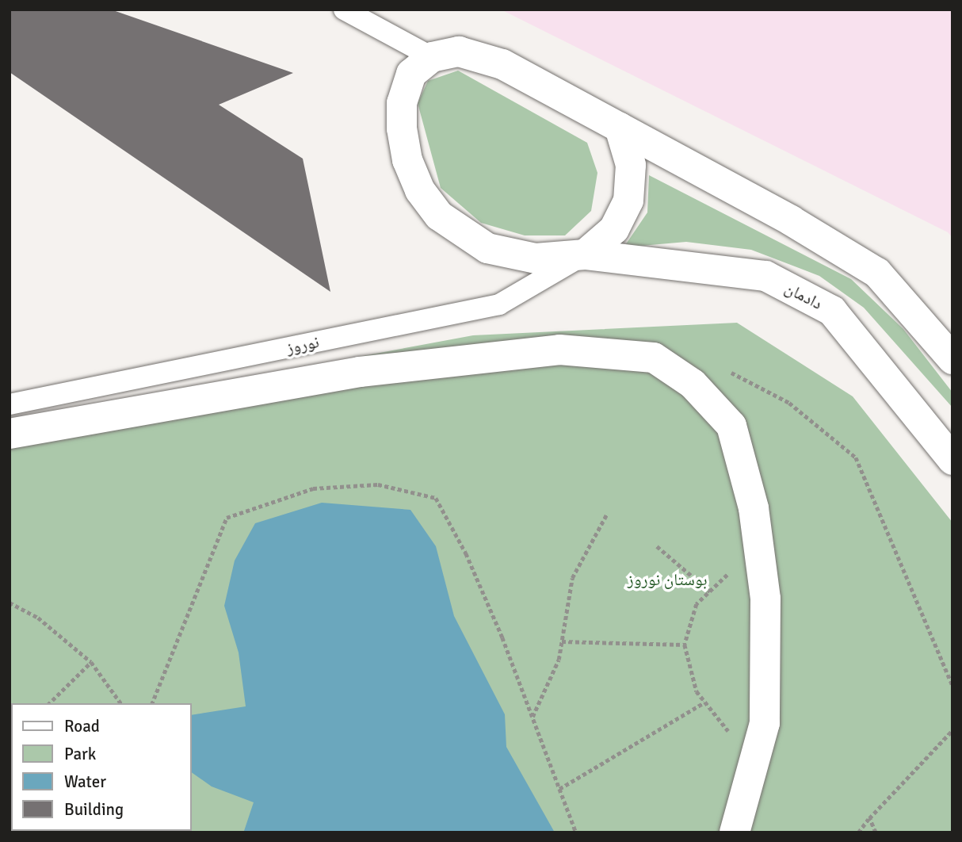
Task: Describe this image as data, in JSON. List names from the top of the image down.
{
  "streets": {
    "street": ["دادمان"],
    "lane": ["نوروز"]
  },
  "crossings": [
    ["دادمان", "نوروز"]
  ],
  "parks": ["بوستان نوروز"],
  "legend": [
    "Road",
    "Park",
    "Water",
    "Building"
  ]
}
